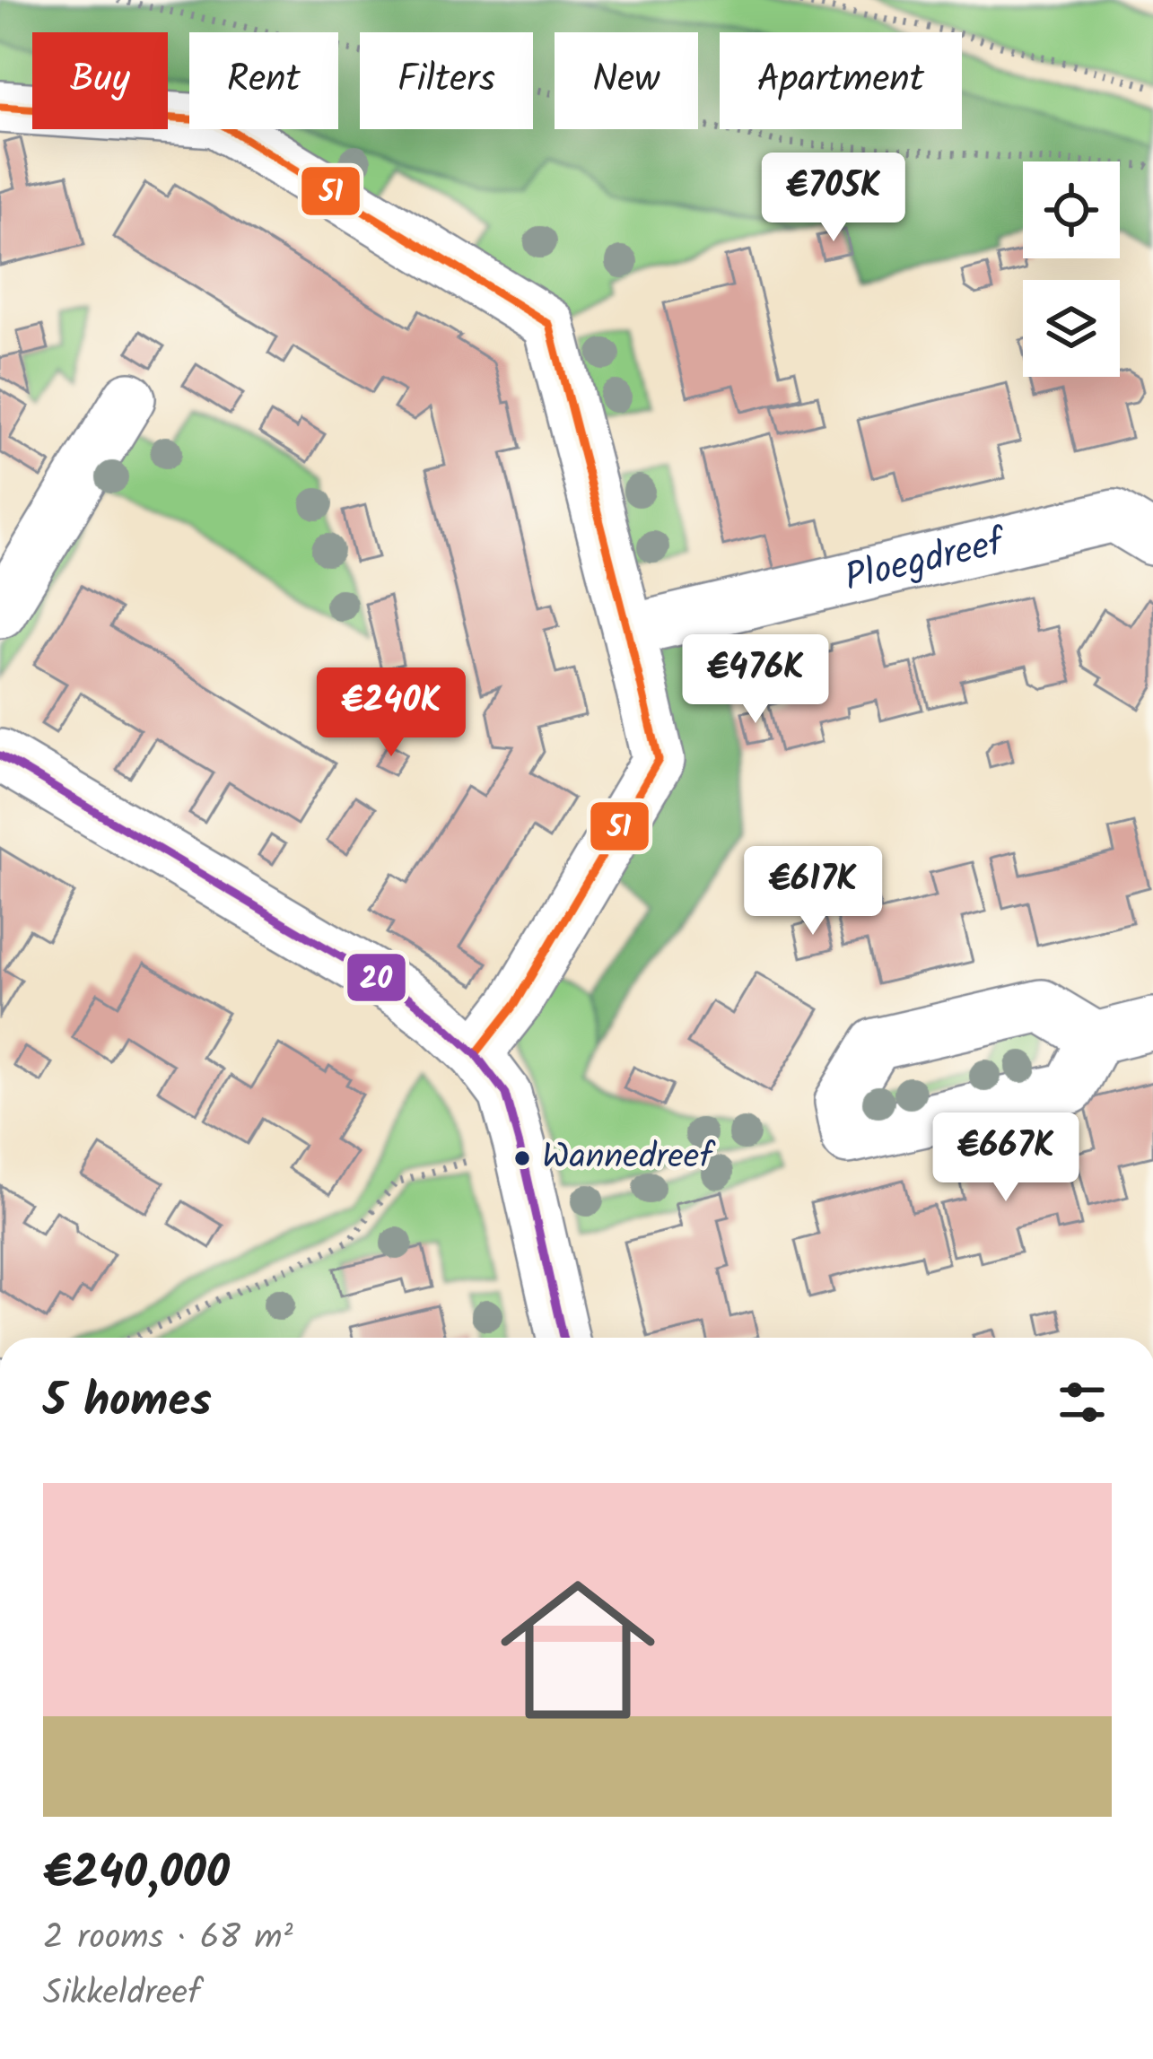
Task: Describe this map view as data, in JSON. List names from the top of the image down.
{
  "streets": {
    "street": ["Ploegdreef"]
  },
  "places": ["Wannedreef"],
  "lines": ["transit line 51", "transit line 20"],
  "page": {
    "chip": [
      "Buy",
      "Rent",
      "Filters",
      "New",
      "Apartment"
    ],
    "price": [
      "€705K",
      "€476K",
      "€240K",
      "€617K",
      "€667K"
    ],
    "heading": "5 homes",
    "list": [
      {
        "name": "€240,000",
        "note": "2 rooms · 68 m² · Sikkeldreef"
      }
    ]
  }
}
